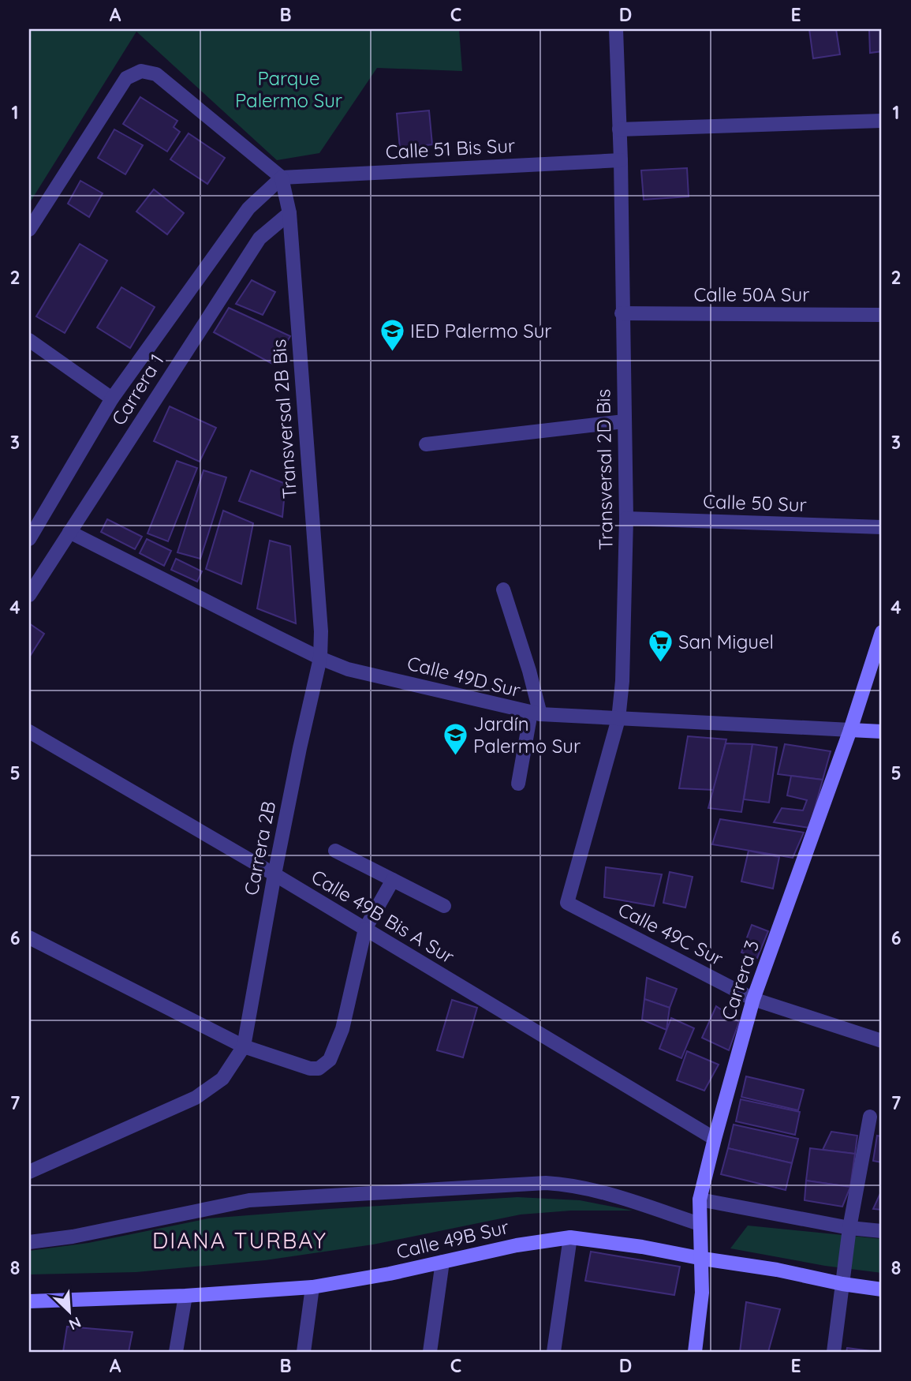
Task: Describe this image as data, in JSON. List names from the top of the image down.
{
  "streets": {
    "street": [
      "Calle 51 Bis Sur",
      "Calle 50A Sur",
      "Carrera 1",
      "Transversal 2B Bis",
      "Transversal 2D Bis",
      "Calle 50 Sur",
      "Calle 49D Sur",
      "Carrera 2B",
      "Calle 49B Bis A Sur",
      "Calle 49C Sur",
      "Carrera 3",
      "Calle 49B Sur"
    ]
  },
  "crossings": [
    ["Calle 51 Bis Sur", "Carrera 1"],
    ["Calle 51 Bis Sur", "Transversal 2B Bis"],
    ["Calle 51 Bis Sur", "Transversal 2D Bis"],
    ["Calle 50A Sur", "Transversal 2D Bis"],
    ["Carrera 1", "Transversal 2B Bis"],
    ["Carrera 1", "Calle 49D Sur"],
    ["Transversal 2B Bis", "Calle 49D Sur"],
    ["Transversal 2B Bis", "Carrera 2B"],
    ["Transversal 2D Bis", "Calle 50 Sur"],
    ["Transversal 2D Bis", "Calle 49D Sur"],
    ["Transversal 2D Bis", "Calle 49C Sur"],
    ["Calle 49D Sur", "Carrera 2B"],
    ["Calle 49D Sur", "Carrera 3"],
    ["Carrera 2B", "Calle 49B Bis A Sur"],
    ["Calle 49B Bis A Sur", "Carrera 3"],
    ["Calle 49C Sur", "Carrera 3"],
    ["Carrera 3", "Calle 49B Sur"]
  ],
  "districts": ["DIANA TURBAY"],
  "parks": ["Parque Palermo Sur"],
  "places": {
    "school or university": ["IED Palermo Sur", "Jardín Palermo Sur"],
    "supermarket": ["San Miguel"]
  },
  "north": "bottom right",
  "grid": {
    "columns": [
      "A",
      "B",
      "C",
      "D",
      "E"
    ],
    "rows": [
      "1",
      "2",
      "3",
      "4",
      "5",
      "6",
      "7",
      "8"
    ]
  }
}
